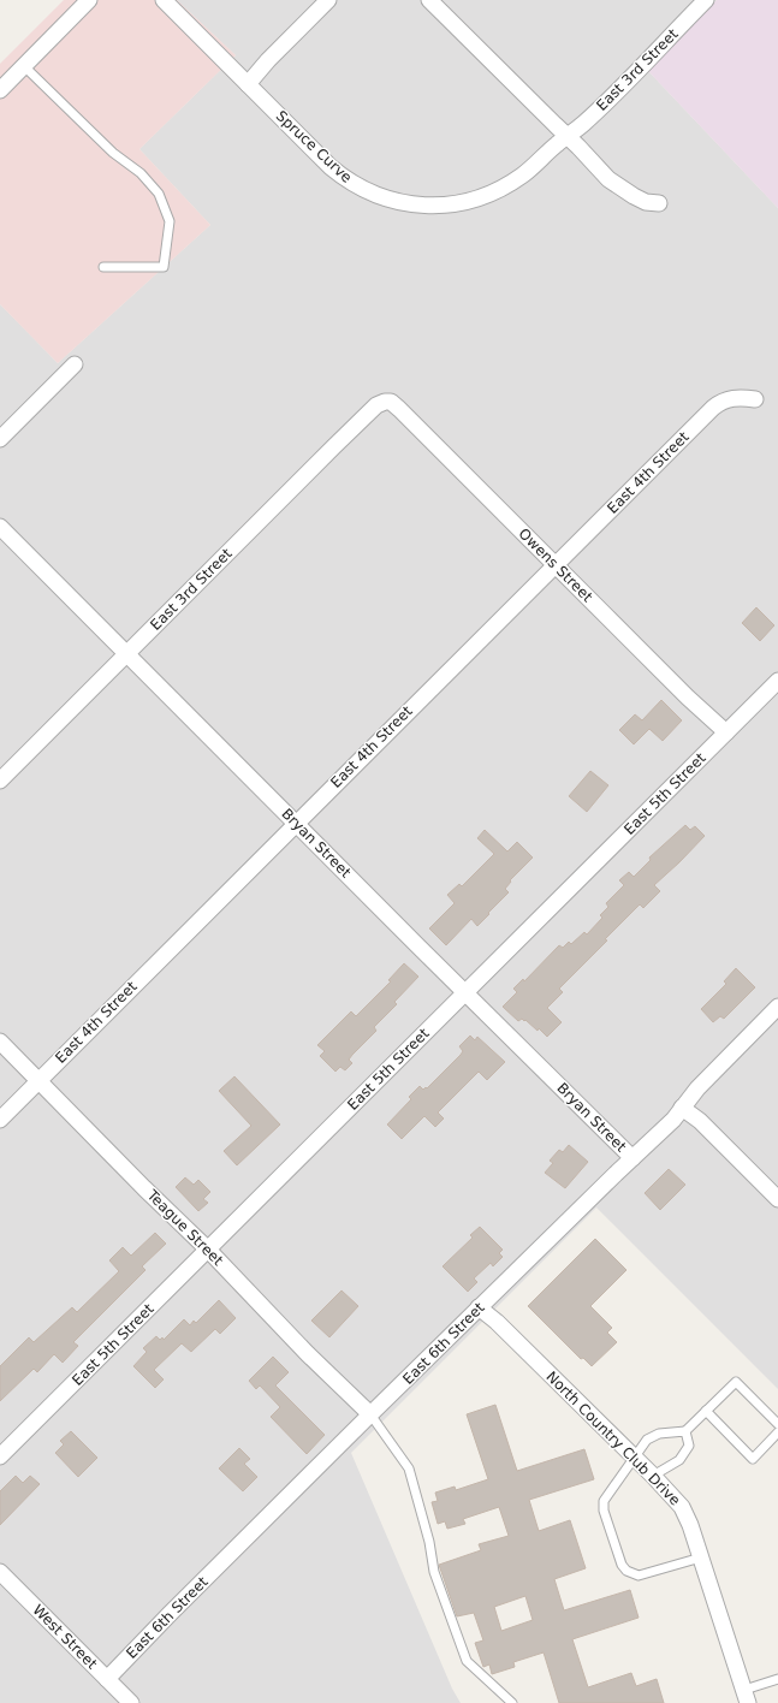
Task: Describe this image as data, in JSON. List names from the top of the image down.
{
  "streets": {
    "street": [
      "East 3rd Street",
      "Spruce Curve",
      "East 4th Street",
      "Owens Street",
      "East 5th Street",
      "Bryan Street",
      "Teague Street",
      "East 6th Street",
      "North Country Club Drive",
      "West Street"
    ]
  },
  "crossings": [
    ["East 3rd Street", "Spruce Curve"],
    ["East 3rd Street", "Owens Street"],
    ["East 3rd Street", "Bryan Street"],
    ["East 4th Street", "Owens Street"],
    ["East 4th Street", "Bryan Street"],
    ["East 4th Street", "Teague Street"],
    ["Owens Street", "East 5th Street"],
    ["East 5th Street", "Bryan Street"],
    ["East 5th Street", "Teague Street"],
    ["Bryan Street", "East 6th Street"],
    ["Teague Street", "East 6th Street"],
    ["East 6th Street", "North Country Club Drive"],
    ["East 6th Street", "West Street"]
  ]
}
